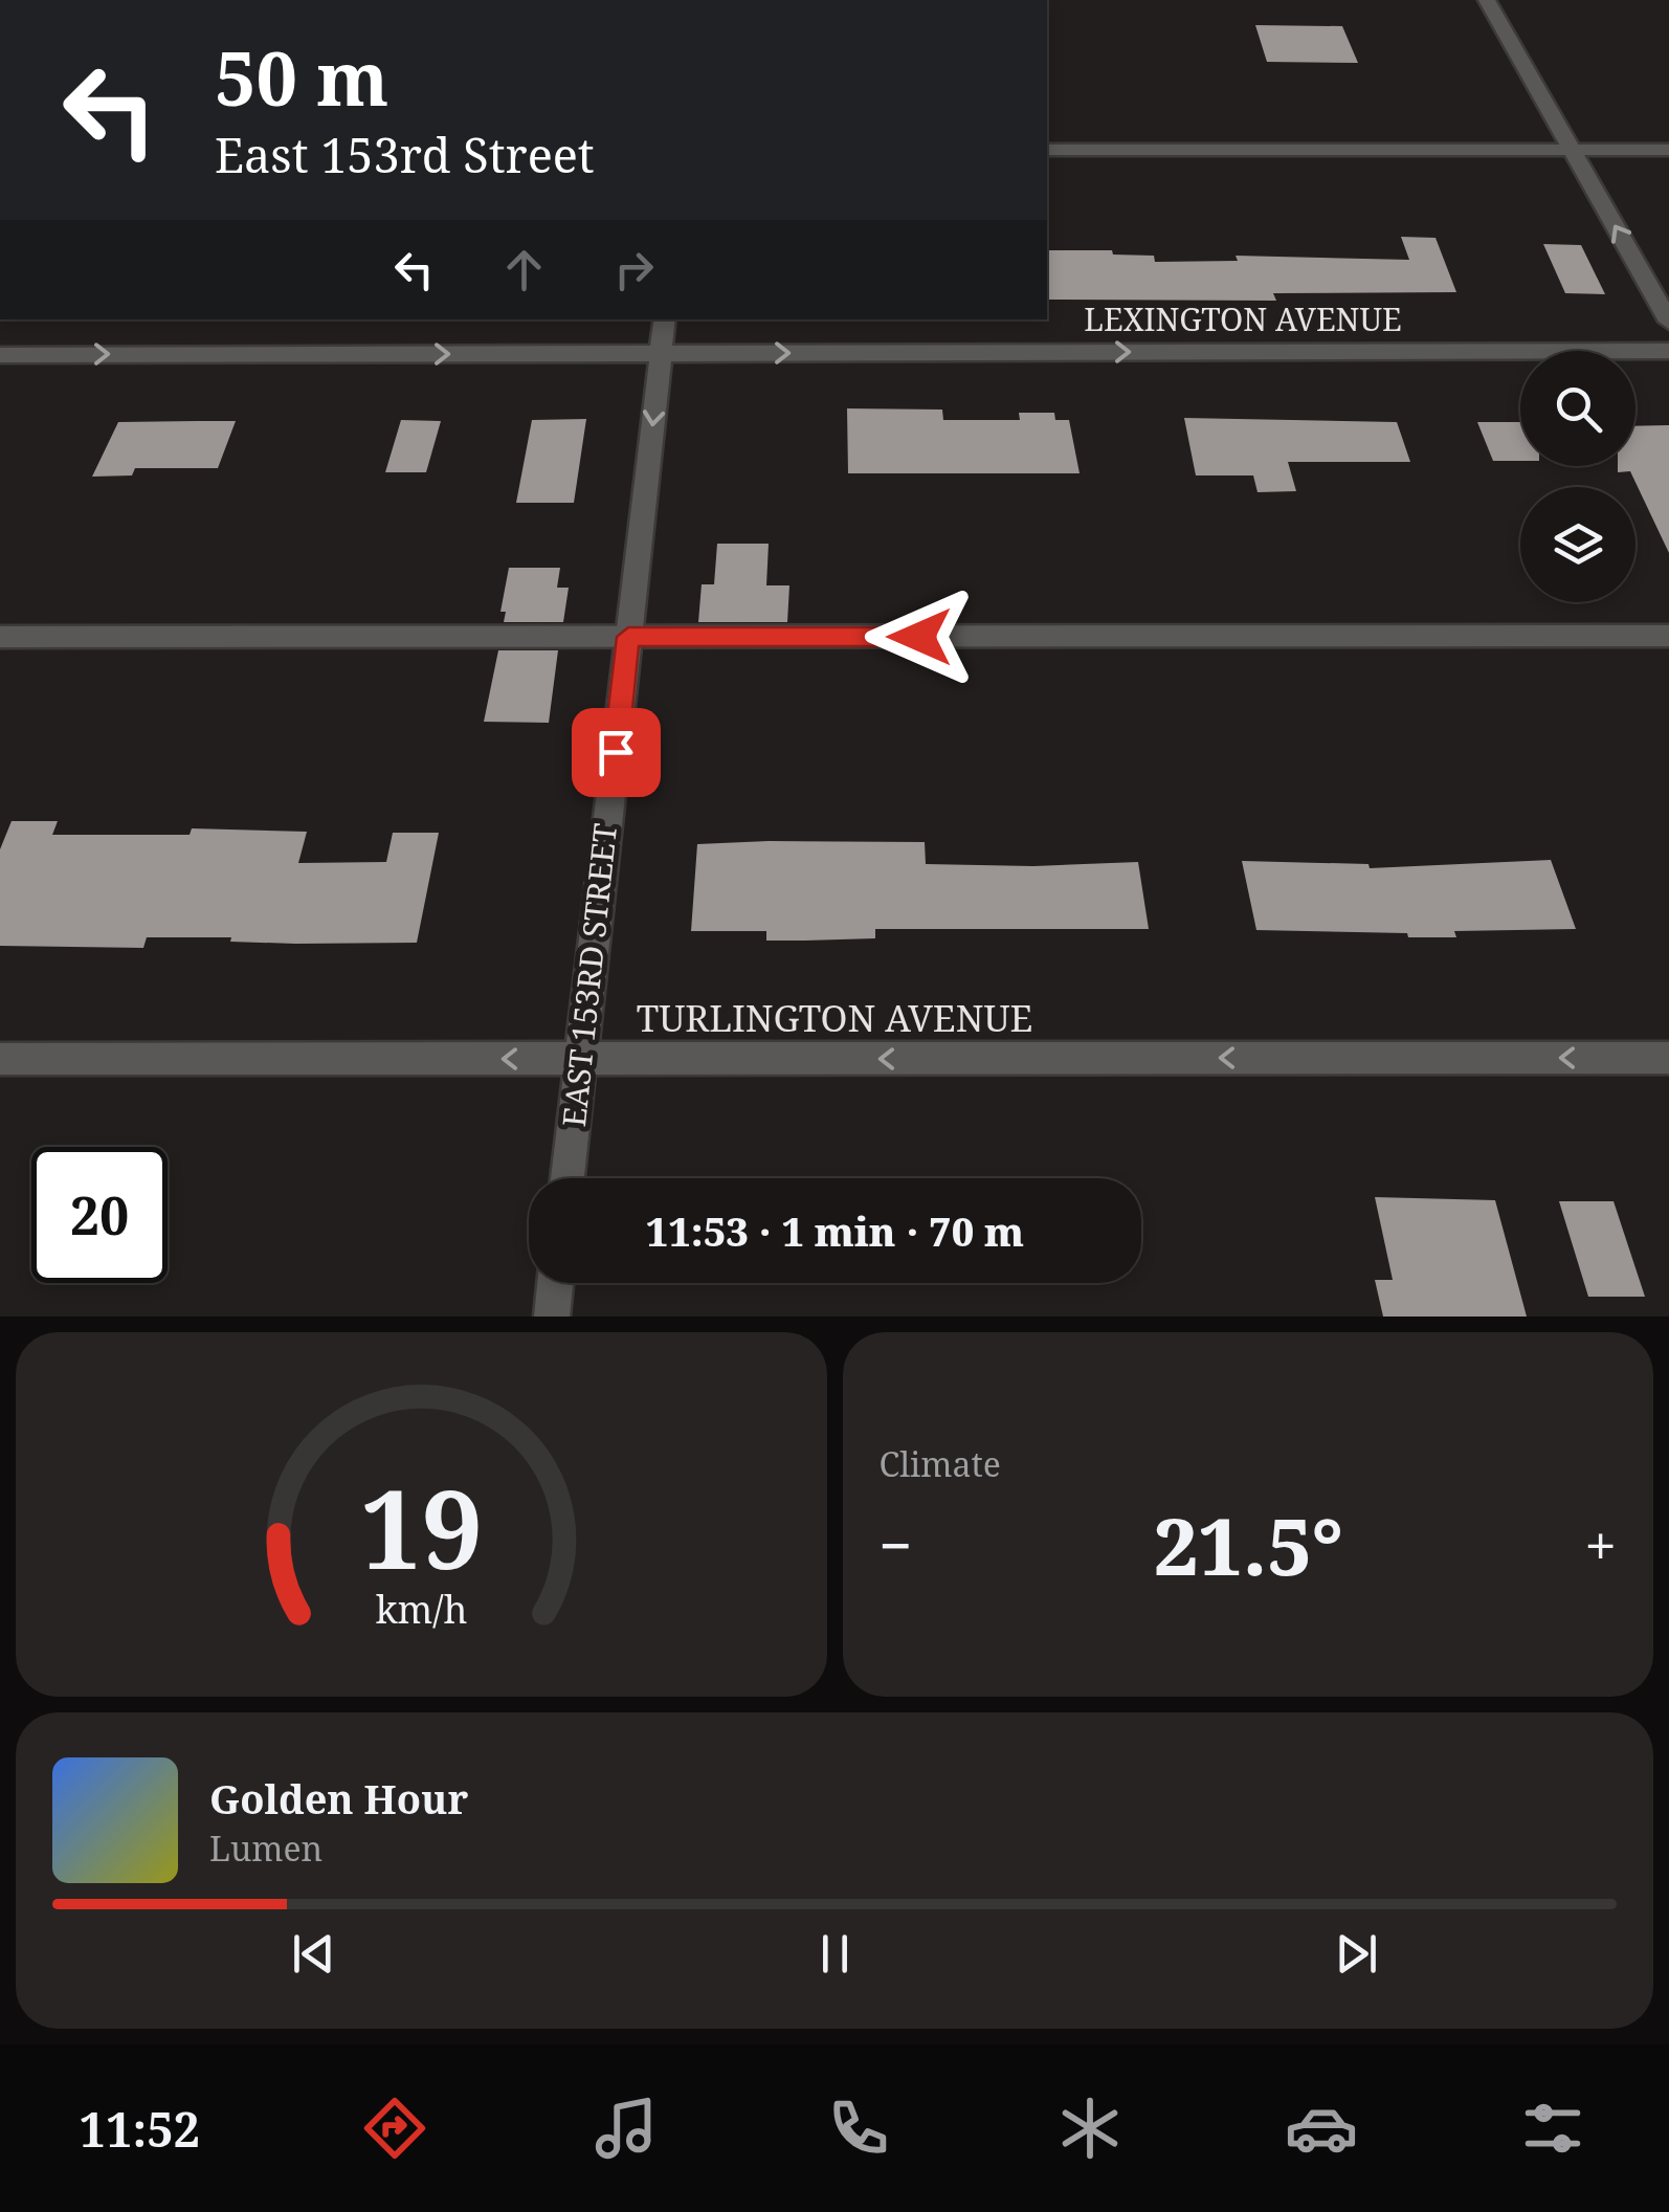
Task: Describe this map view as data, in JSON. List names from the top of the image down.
{
  "streets": {
    "street": ["LEXINGTON AVENUE", "EAST 153RD STREET", "TURLINGTON AVENUE"]
  },
  "crossings": [
    ["LEXINGTON AVENUE", "EAST 153RD STREET"],
    ["EAST 153RD STREET", "TURLINGTON AVENUE"]
  ],
  "one_way": ["TURLINGTON AVENUE"],
  "page": {
    "turn": ["50 m", "East 153rd Street"],
    "limit": "20",
    "trip": "11:53 · 1 min · 70 m",
    "tile": "Climate",
    "heat": ["−", "21.5°", "+"],
    "song": ["Golden Hour", "Lumen"],
    "tabs": "11:52",
    "gauge": ["19", "km/h"]
  }
}
